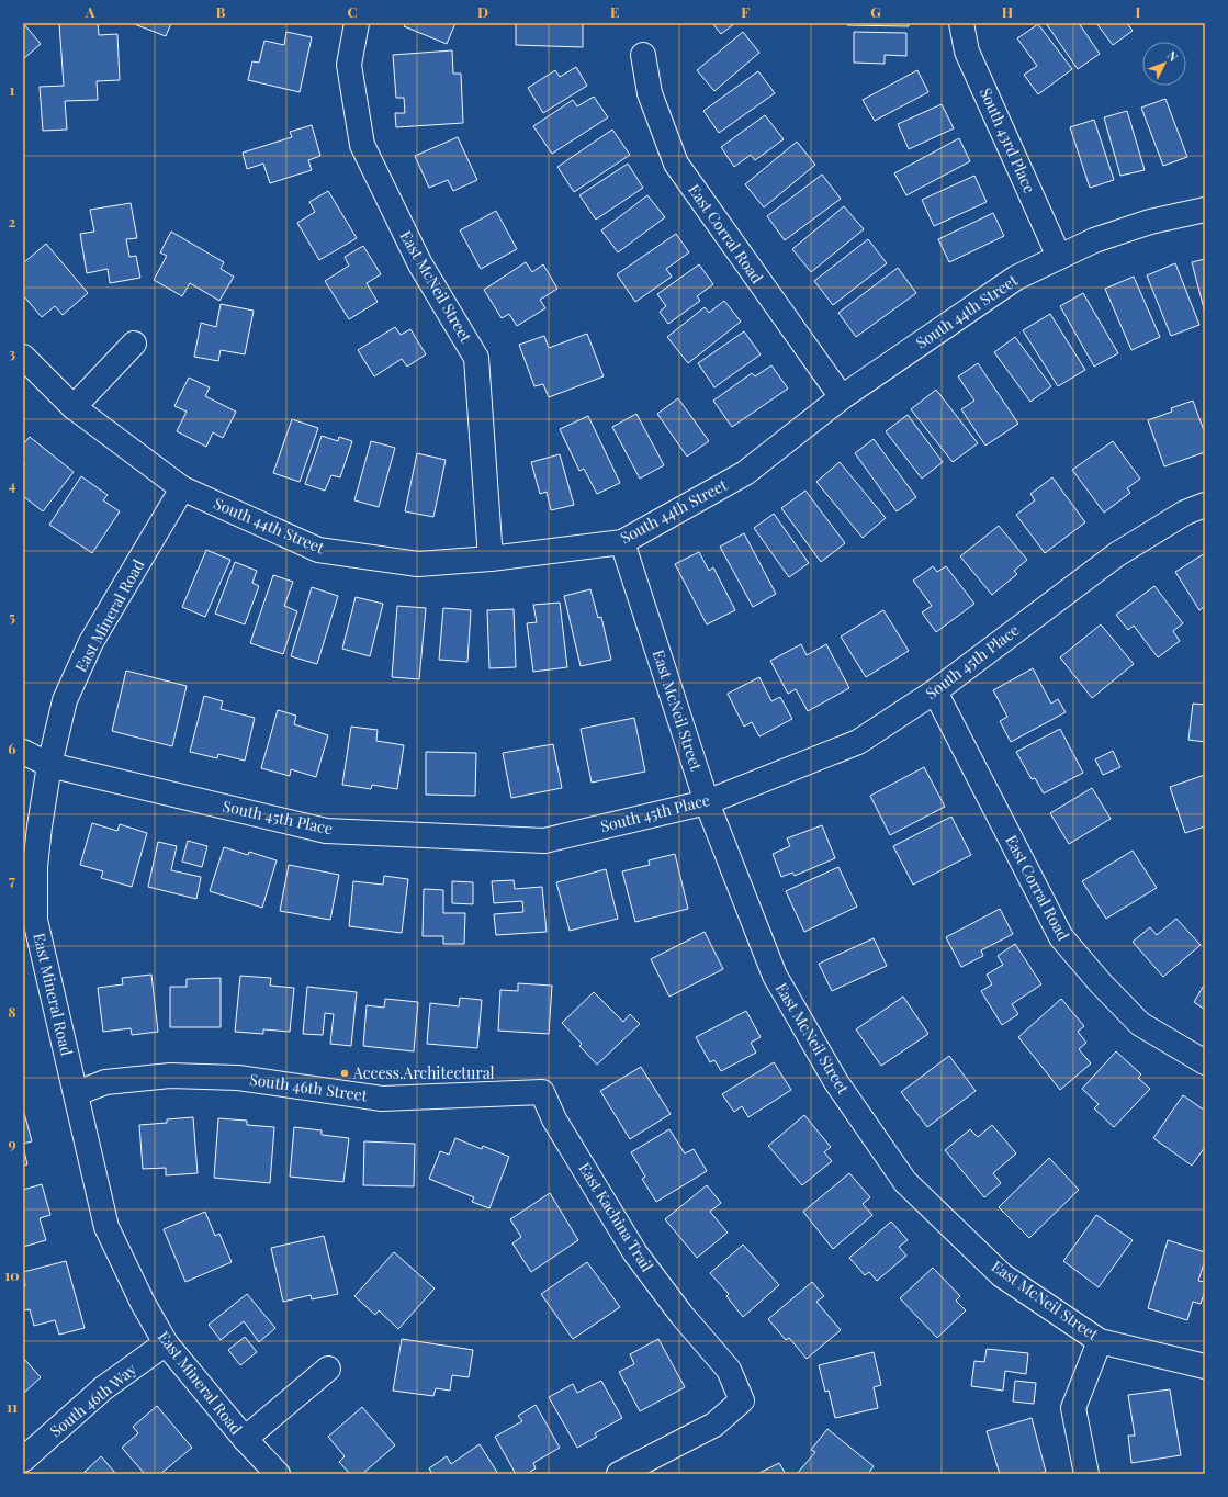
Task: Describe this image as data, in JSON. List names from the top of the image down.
{
  "streets": {
    "street": [
      "South 43rd Place",
      "East Corral Road",
      "East McNeil Street",
      "South 44th Street",
      "East Mineral Road",
      "South 45th Place",
      "South 46th Street",
      "East Kachina Trail",
      "South 46th Way"
    ]
  },
  "crossings": [
    ["South 43rd Place", "South 44th Street"],
    ["East Corral Road", "South 44th Street"],
    ["East Corral Road", "South 45th Place"],
    ["East McNeil Street", "South 44th Street"],
    ["East McNeil Street", "South 45th Place"],
    ["South 44th Street", "East Mineral Road"],
    ["East Mineral Road", "South 45th Place"],
    ["East Mineral Road", "South 46th Street"],
    ["East Mineral Road", "South 46th Way"],
    ["South 46th Street", "East Kachina Trail"]
  ],
  "places": ["Access.Architectural"],
  "north": "top right",
  "grid": {
    "columns": [
      "A",
      "B",
      "C",
      "D",
      "E",
      "F",
      "G",
      "H",
      "I"
    ],
    "rows": [
      "1",
      "2",
      "3",
      "4",
      "5",
      "6",
      "7",
      "8",
      "9",
      "10",
      "11"
    ]
  }
}
